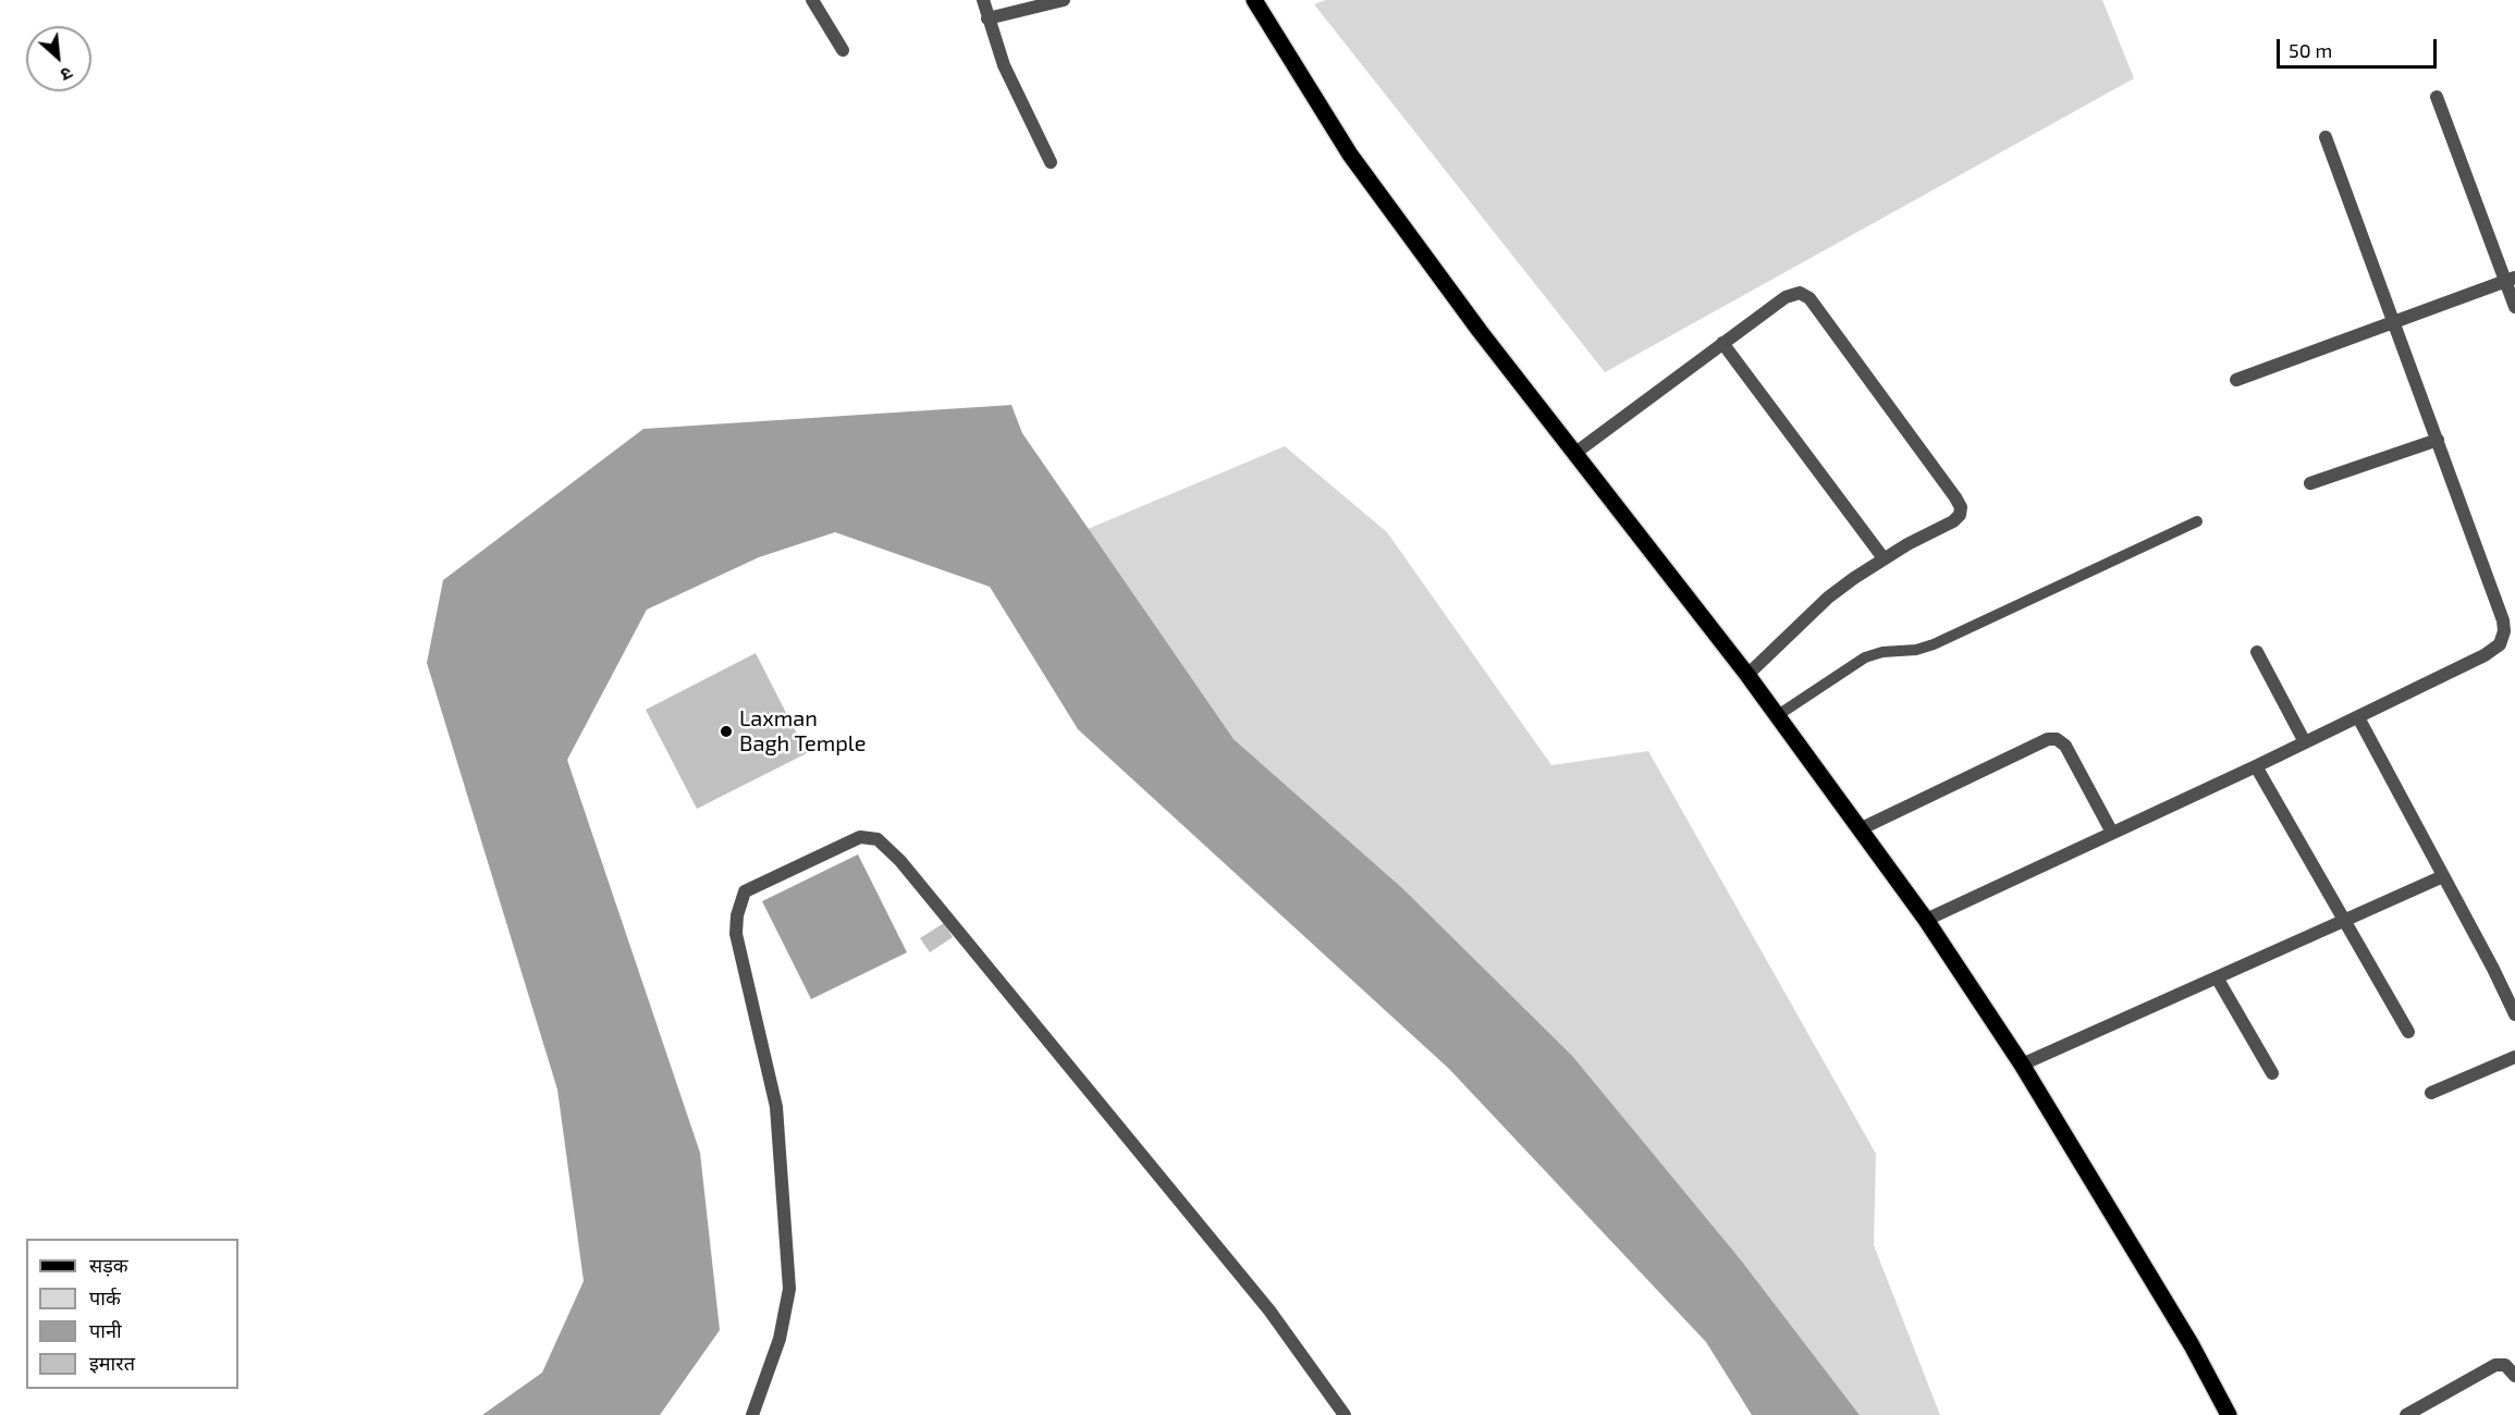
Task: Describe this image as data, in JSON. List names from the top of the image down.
{
  "places": ["Laxman Bagh Temple"],
  "legend": [
    "सड़क",
    "पार्क",
    "पानी",
    "इमारत"
  ],
  "scale_bar": "50 m",
  "north": "bottom right"
}
